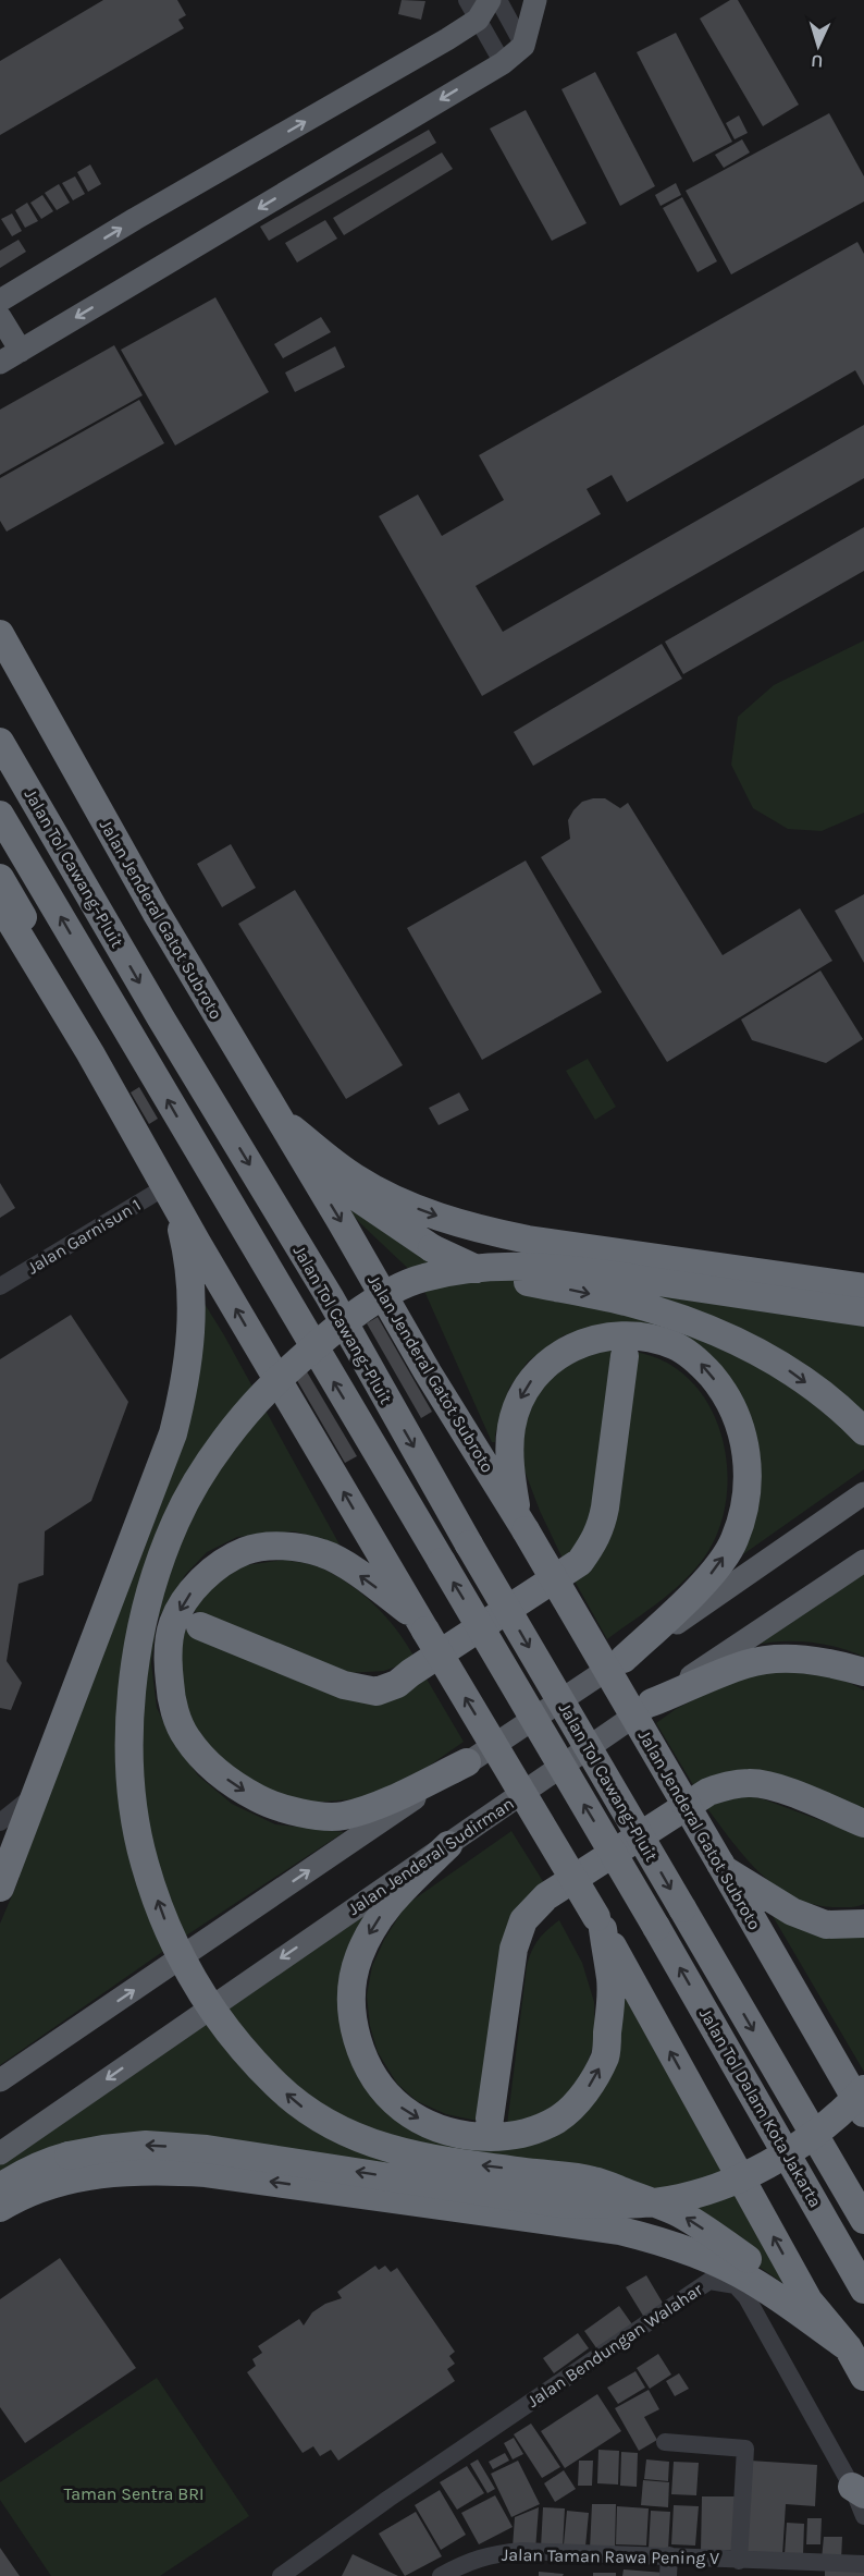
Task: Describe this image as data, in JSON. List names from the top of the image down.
{
  "streets": {
    "highway": ["Jalan Tol Cawang–Pluit", "Jalan Jenderal Gatot Subroto", "Jalan Tol Dalam Kota Jakarta"],
    "main road": ["Jalan Jenderal Sudirman"],
    "street": ["Jalan Garnisun 1", "Jalan Bendungan Walahar", "Jalan Taman Rawa Pening V"]
  },
  "crossings": [
    ["Jalan Tol Cawang–Pluit", "Jalan Tol Dalam Kota Jakarta"]
  ],
  "parks": ["Taman Sentra BRI"],
  "north": "bottom"
}
